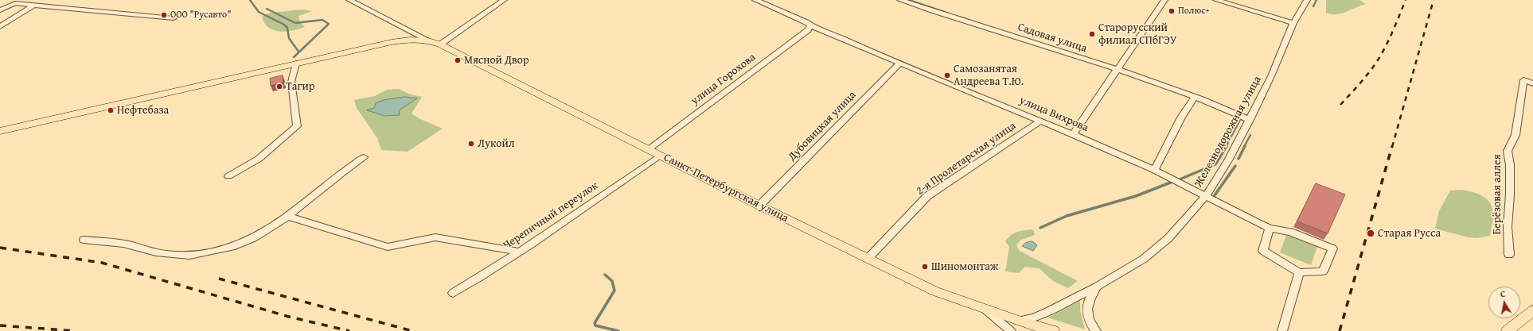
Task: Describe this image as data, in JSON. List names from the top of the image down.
{
  "streets": {
    "main road": ["Санкт-Петербургская улица"],
    "street": [
      "Садовая улица",
      "улица Горохова",
      "улица Вихрова",
      "Дубовицкая улица",
      "Железнодорожная улица",
      "2-я Пролетарская улица",
      "Берёзовая аллея",
      "Черепичный переулок"
    ]
  },
  "crossings": [
    ["Садовая улица", "Железнодорожная улица"],
    ["улица Горохова", "улица Вихрова"],
    ["улица Горохова", "Санкт-Петербургская улица"],
    ["улица Вихрова", "Дубовицкая улица"],
    ["улица Вихрова", "Железнодорожная улица"],
    ["улица Вихрова", "2-я Пролетарская улица"],
    ["Дубовицкая улица", "Санкт-Петербургская улица"],
    ["Железнодорожная улица", "Санкт-Петербургская улица"],
    ["2-я Пролетарская улица", "Санкт-Петербургская улица"],
    ["Санкт-Петербургская улица", "Черепичный переулок"]
  ],
  "places": [
    "Полюс+",
    "ООО \"Русавто\"",
    "Старорусский филиал СПбГЭУ",
    "Мясной Двор",
    "Самозанятая Андреева Т.Ю.",
    "Тагир",
    "Нефтебаза",
    "Лукойл",
    "Старая Русса",
    "Шиномонтаж"
  ],
  "north": "top"
}
